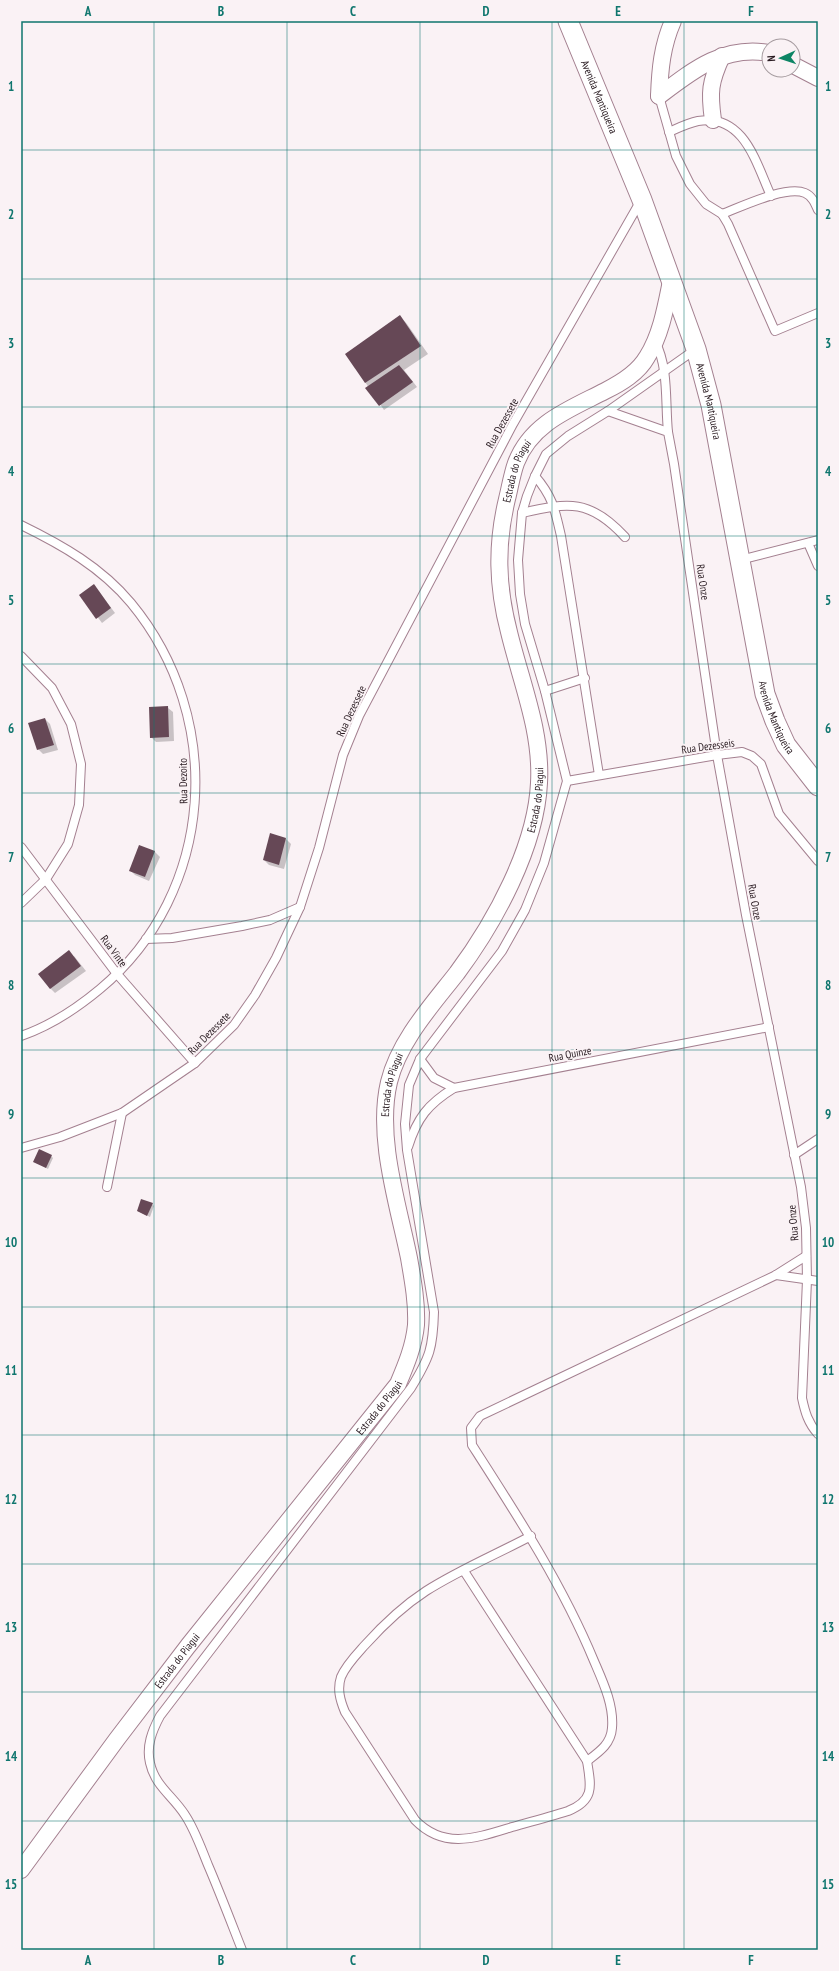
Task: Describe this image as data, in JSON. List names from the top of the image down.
{
  "streets": {
    "street": ["Avenida Mantiqueira", "Estrada do Piagui"],
    "lane": [
      "Rua Dezessete",
      "Rua Onze",
      "Rua Dezesseis",
      "Rua Dezoito",
      "Rua Vinte",
      "Rua Quinze"
    ]
  },
  "crossings": [
    ["Avenida Mantiqueira", "Rua Dezessete"],
    ["Avenida Mantiqueira", "Estrada do Piagui"],
    ["Rua Dezessete", "Rua Vinte"],
    ["Estrada do Piagui", "Rua Onze"],
    ["Rua Onze", "Rua Dezesseis"],
    ["Rua Onze", "Rua Quinze"],
    ["Rua Dezoito", "Rua Vinte"]
  ],
  "north": "left",
  "grid": {
    "columns": [
      "A",
      "B",
      "C",
      "D",
      "E",
      "F"
    ],
    "rows": [
      "1",
      "2",
      "3",
      "4",
      "5",
      "6",
      "7",
      "8",
      "9",
      "10",
      "11",
      "12",
      "13",
      "14",
      "15"
    ]
  }
}
